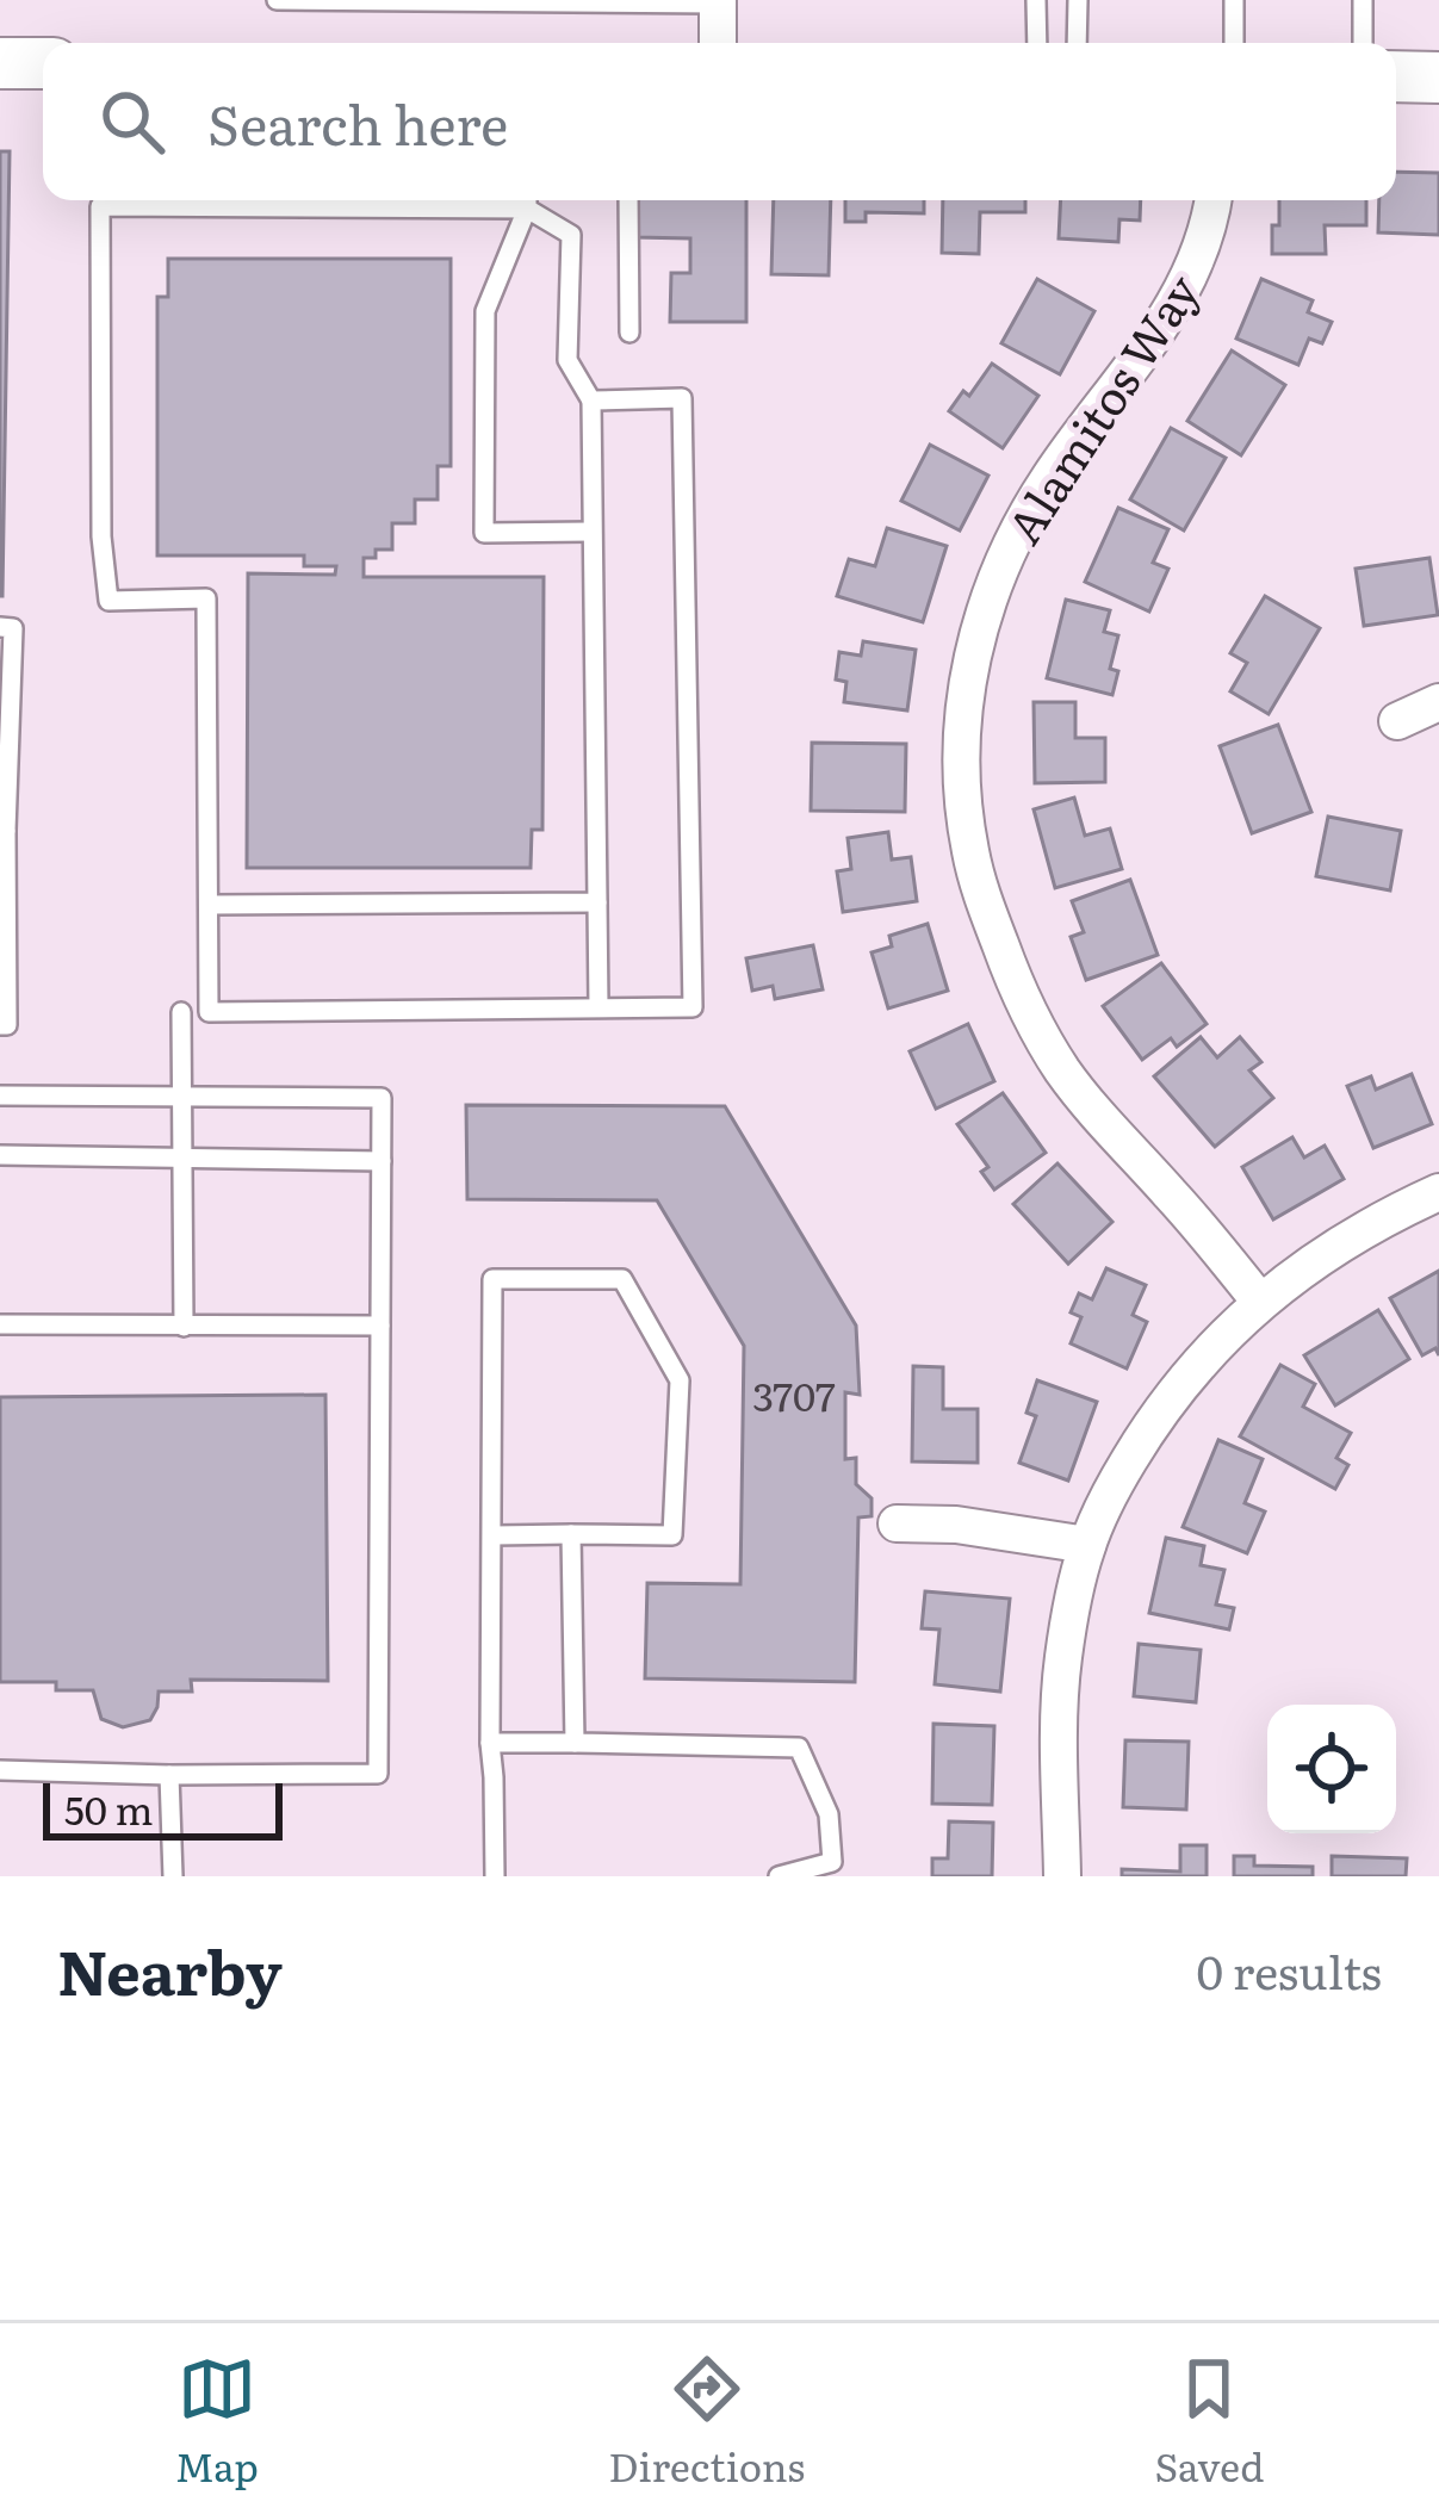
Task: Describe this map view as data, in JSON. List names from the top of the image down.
{
  "streets": {
    "street": ["Alamitos Way"]
  },
  "house_numbers": ["3707"],
  "scale_bar": "50 m",
  "page": {
    "search": "Search here",
    "scale": "50 m",
    "heading": ["Nearby", "0 results"],
    "nav": ["Map", "Directions", "Saved"]
  }
}
